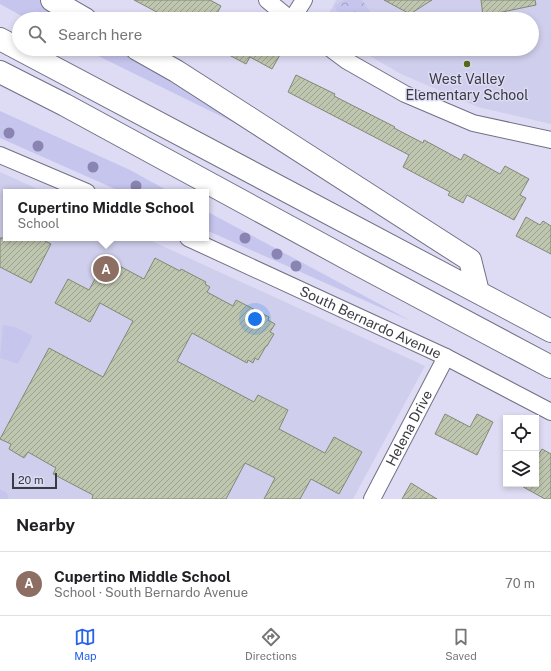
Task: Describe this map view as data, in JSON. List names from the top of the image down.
{
  "streets": {
    "street": ["South Bernardo Avenue", "Helena Drive"]
  },
  "crossings": [
    ["South Bernardo Avenue", "Helena Drive"]
  ],
  "places": ["West Valley Elementary School"],
  "scale_bar": "20 m",
  "page": {
    "search": "Search here",
    "popup": ["Cupertino Middle School", "School"],
    "pins": "A",
    "scale": "20 m",
    "heading": "Nearby",
    "list": [
      {
        "mark": "A",
        "name": "Cupertino Middle School",
        "note": "School · South Bernardo Avenue",
        "value": "70 m"
      }
    ],
    "nav": ["Map", "Directions", "Saved"]
  }
}
